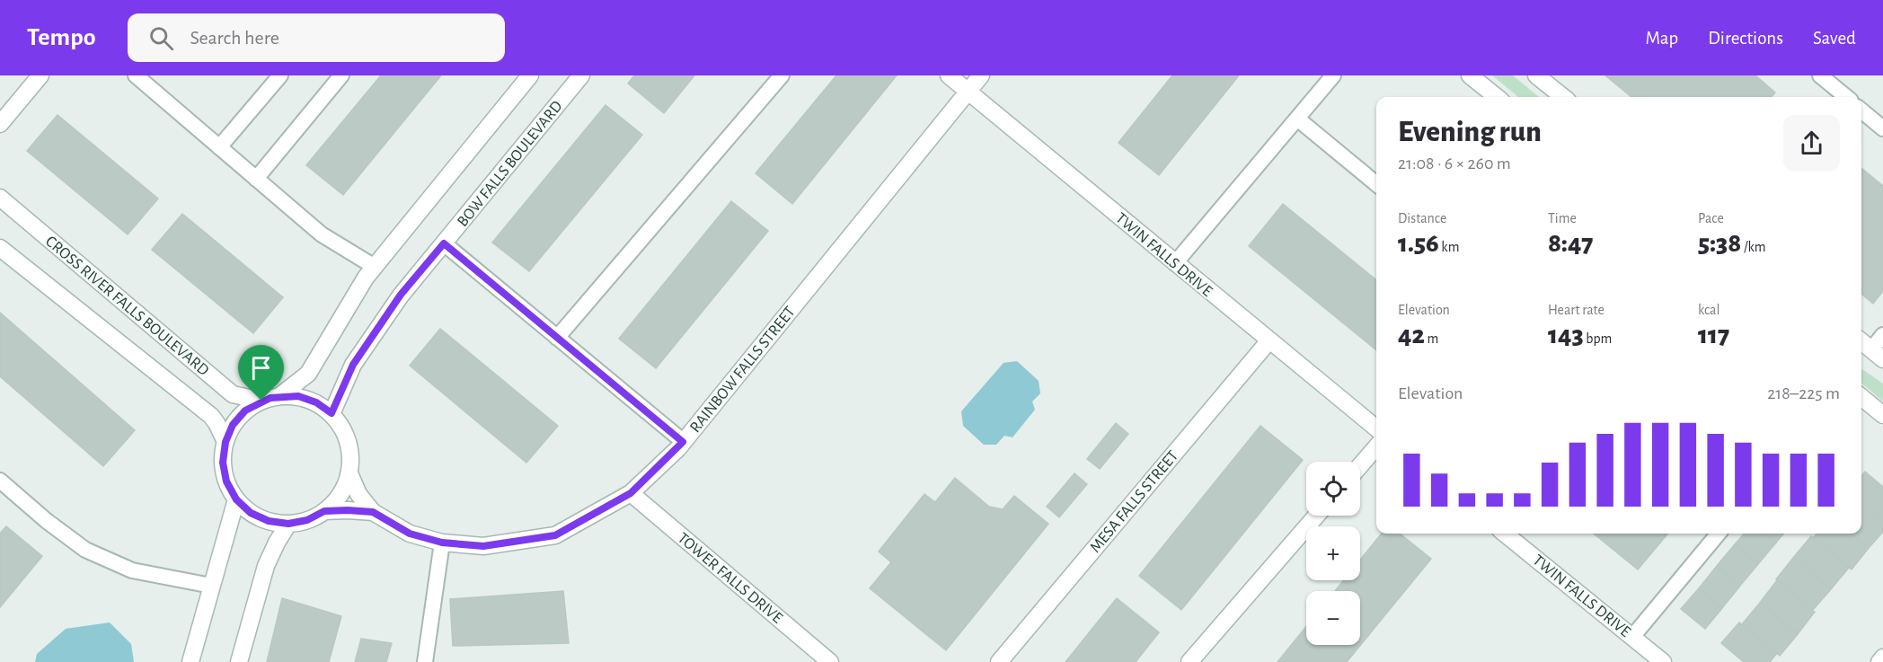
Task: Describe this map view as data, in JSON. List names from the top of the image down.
{
  "streets": {
    "street": [
      "BOW FALLS BOULEVARD",
      "TWIN FALLS DRIVE",
      "CROSS RIVER FALLS BOULEVARD",
      "RAINBOW FALLS STREET",
      "MESA FALLS STREET",
      "TOWER FALLS DRIVE"
    ]
  },
  "crossings": [
    ["BOW FALLS BOULEVARD", "CROSS RIVER FALLS BOULEVARD"],
    ["BOW FALLS BOULEVARD", "RAINBOW FALLS STREET"],
    ["TWIN FALLS DRIVE", "RAINBOW FALLS STREET"],
    ["TWIN FALLS DRIVE", "MESA FALLS STREET"],
    ["CROSS RIVER FALLS BOULEVARD", "RAINBOW FALLS STREET"],
    ["RAINBOW FALLS STREET", "TOWER FALLS DRIVE"]
  ],
  "page": {
    "header": "Tempo",
    "search": "Search here",
    "nav": ["Map", "Directions", "Saved"],
    "heading": ["Evening run", "21:08 · 6 × 260 m"],
    "stats": [
      ["Distance", "1.56 km"],
      ["Time", "8:47"],
      ["Pace", "5:38 /km"],
      ["Elevation", "42 m"],
      ["Heart rate", "143 bpm"],
      ["kcal", "117"]
    ],
    "chart": ["Elevation", "218–225 m"],
    "map_buttons": ["+", "−"]
  }
}
